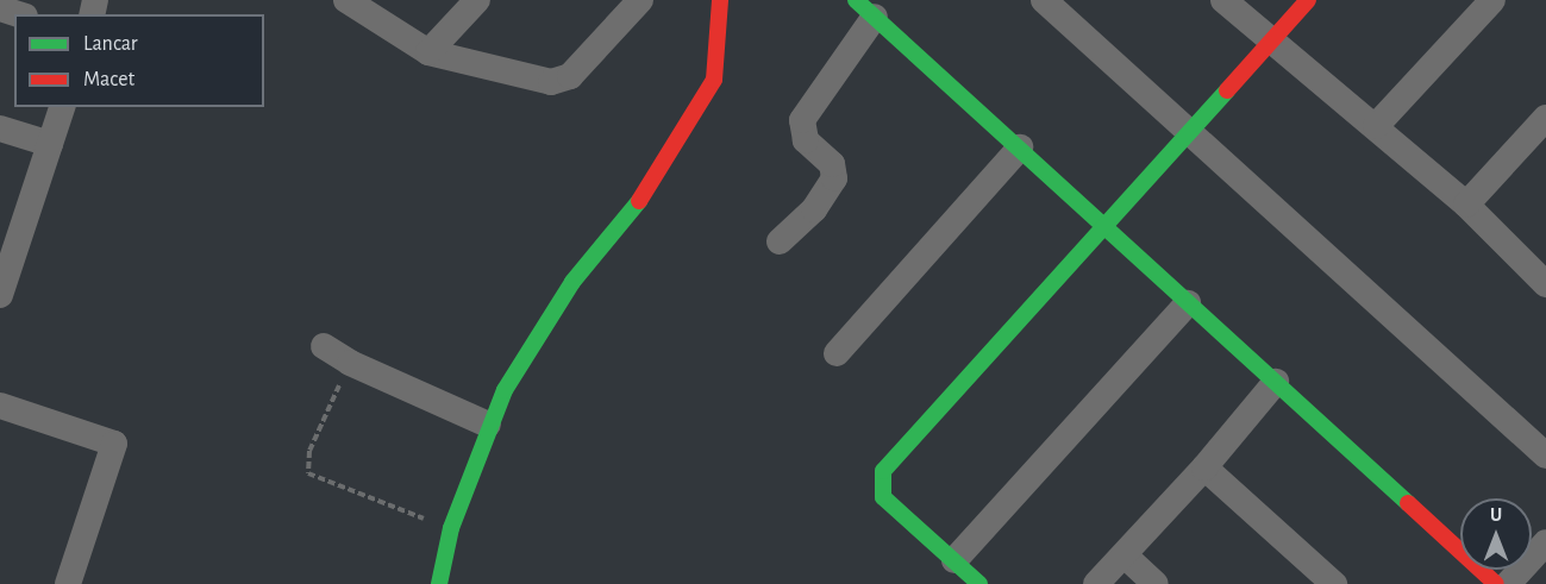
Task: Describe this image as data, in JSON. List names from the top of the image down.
{
  "legend": ["Lancar", "Macet"],
  "north": "top"
}
